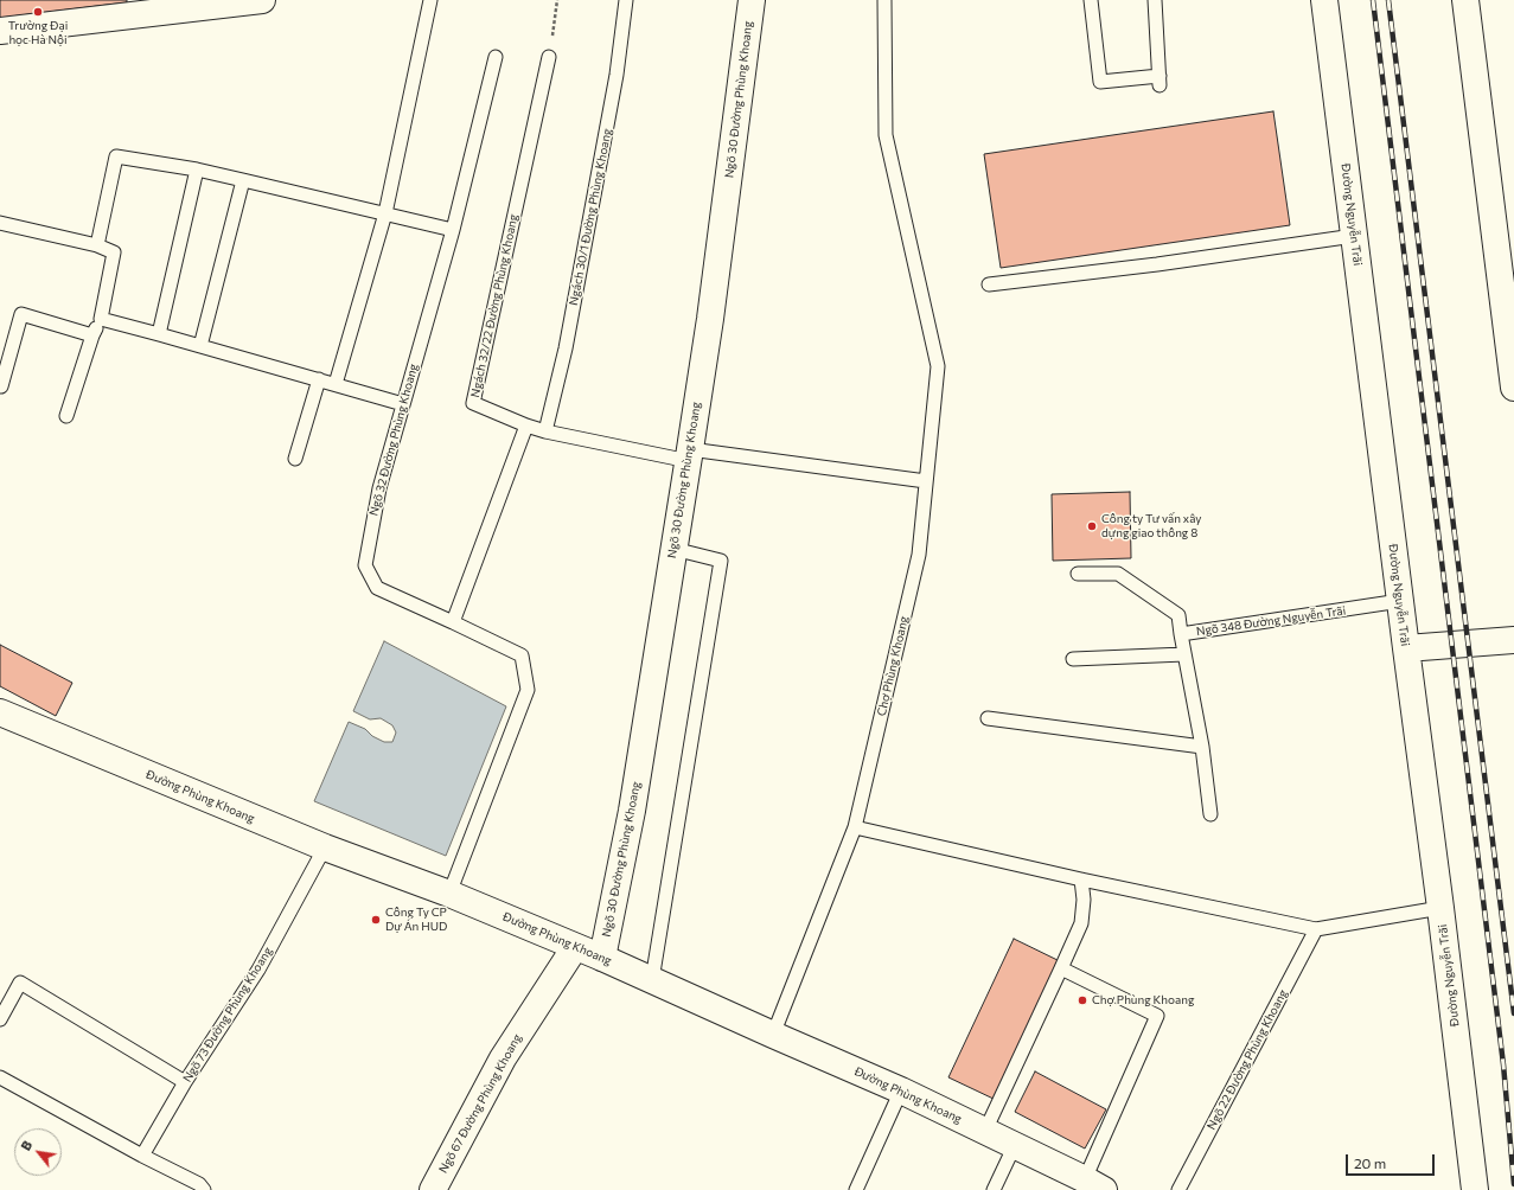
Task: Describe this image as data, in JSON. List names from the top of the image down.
{
  "streets": {
    "main road": [
      "Ngõ 30 Đường Phùng Khoang",
      "Đường Nguyễn Trãi",
      "Đường Phùng Khoang",
      "Ngõ 67 Đường Phùng Khoang"
    ],
    "lane": [
      "Ngách 30/1 Đường Phùng Khoang",
      "Ngách 32/22 Đường Phùng Khoang",
      "Ngõ 32 Đường Phùng Khoang",
      "Ngõ 348 Đường Nguyễn Trãi",
      "Chợ Phùng Khoang",
      "Ngõ 73 Đường Phùng Khoang",
      "Ngõ 22 Đường Phùng Khoang"
    ]
  },
  "crossings": [
    ["Ngõ 30 Đường Phùng Khoang", "Đường Phùng Khoang"],
    ["Đường Nguyễn Trãi", "Ngõ 348 Đường Nguyễn Trãi"],
    ["Ngõ 32 Đường Phùng Khoang", "Đường Phùng Khoang"],
    ["Chợ Phùng Khoang", "Đường Phùng Khoang"],
    ["Đường Phùng Khoang", "Ngõ 73 Đường Phùng Khoang"],
    ["Đường Phùng Khoang", "Ngõ 67 Đường Phùng Khoang"]
  ],
  "places": [
    "Trường Đại học Hà Nội",
    "Công ty Tư vấn xây dựng giao thông 8",
    "Công Ty CP Dự Án HUD",
    "Chợ Phùng Khoang"
  ],
  "scale_bar": "20 m",
  "north": "top left"
}
